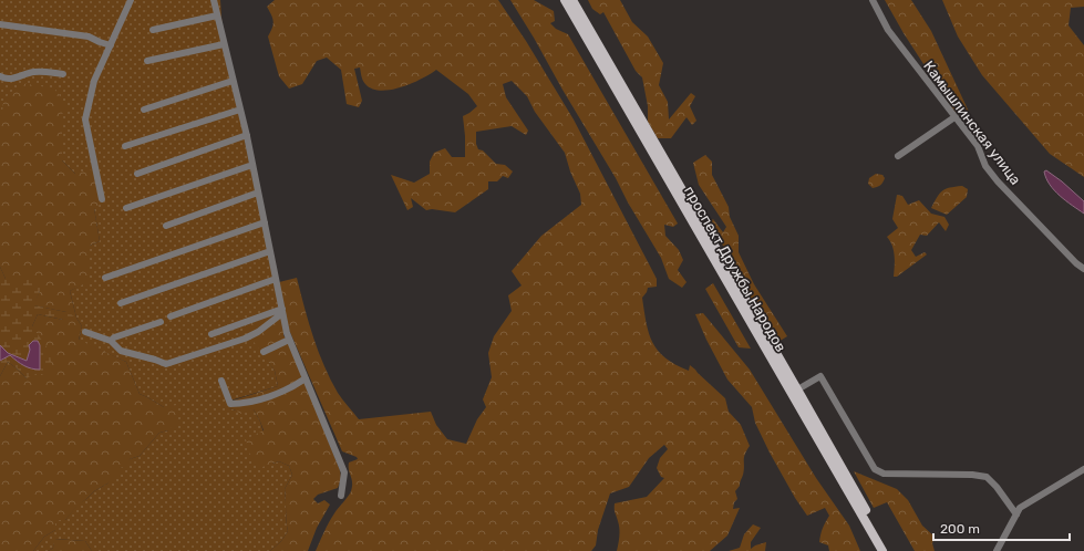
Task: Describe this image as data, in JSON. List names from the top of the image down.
{
  "streets": {
    "main road": ["проспект Дружбы Народов"],
    "street": ["Камышлинская улица"]
  },
  "scale_bar": "200 m"
}
